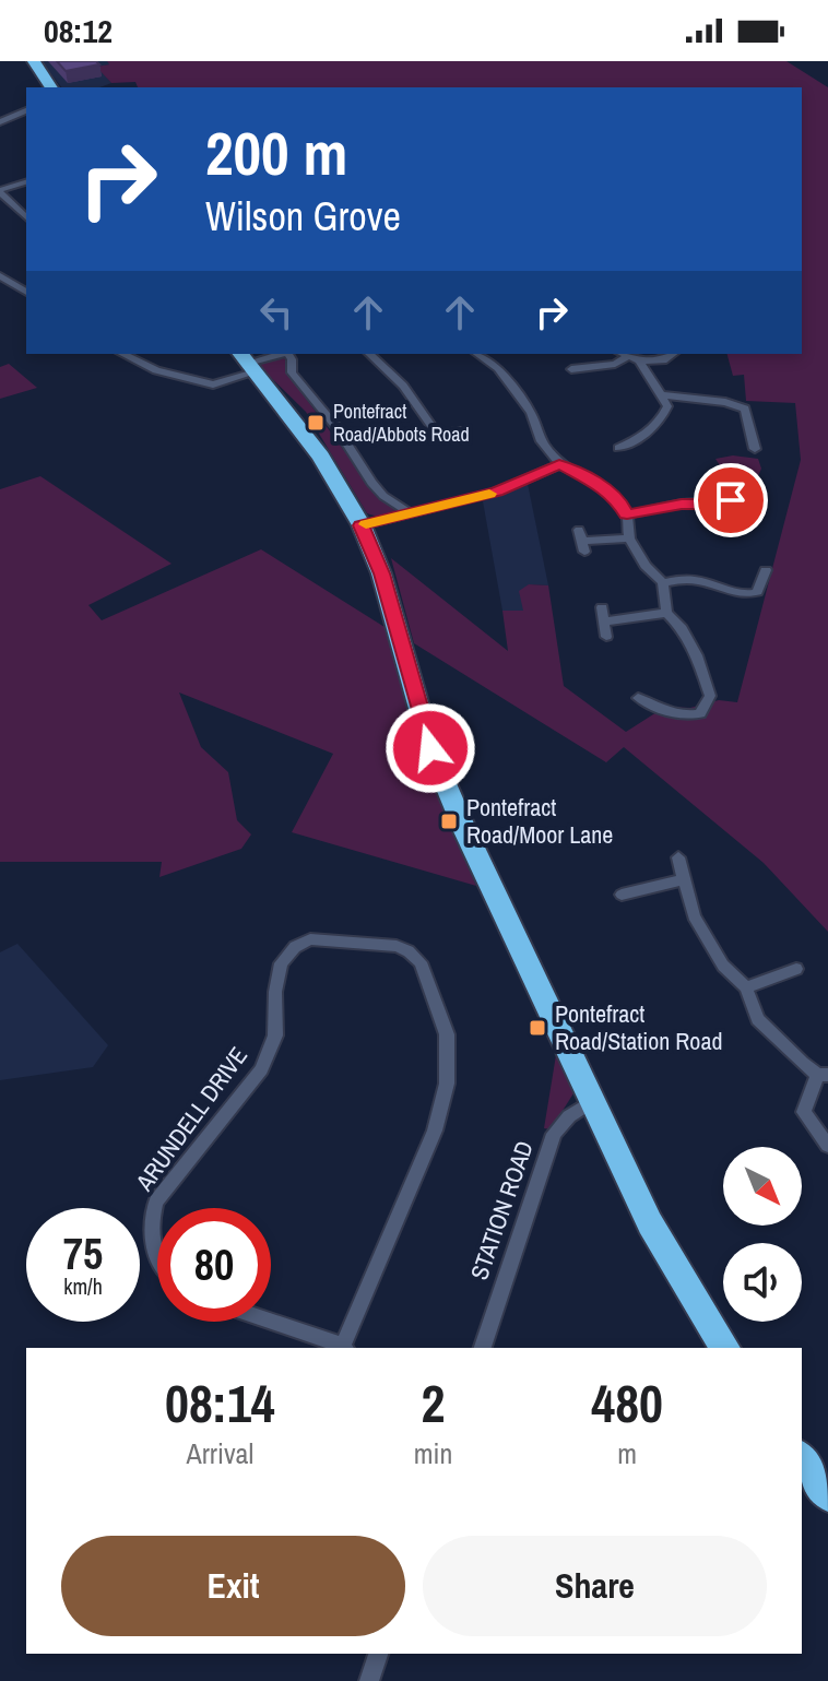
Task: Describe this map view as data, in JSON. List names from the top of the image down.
{
  "streets": {
    "street": ["ARUNDELL DRIVE", "STATION ROAD"]
  },
  "places": {
    "transit": ["Pontefract Road/Abbots Road", "Pontefract Road/Moor Lane", "Pontefract Road/Station Road"]
  },
  "north": "bottom right",
  "page": {
    "status": "08:12",
    "turn": ["200 m", "Wilson Grove"],
    "speed": "75 km/h",
    "limit": "80",
    "eta": [
      "08:14",
      "Arrival",
      "2",
      "min",
      "480",
      "m"
    ],
    "buttons": ["Exit", "Share"]
  }
}
